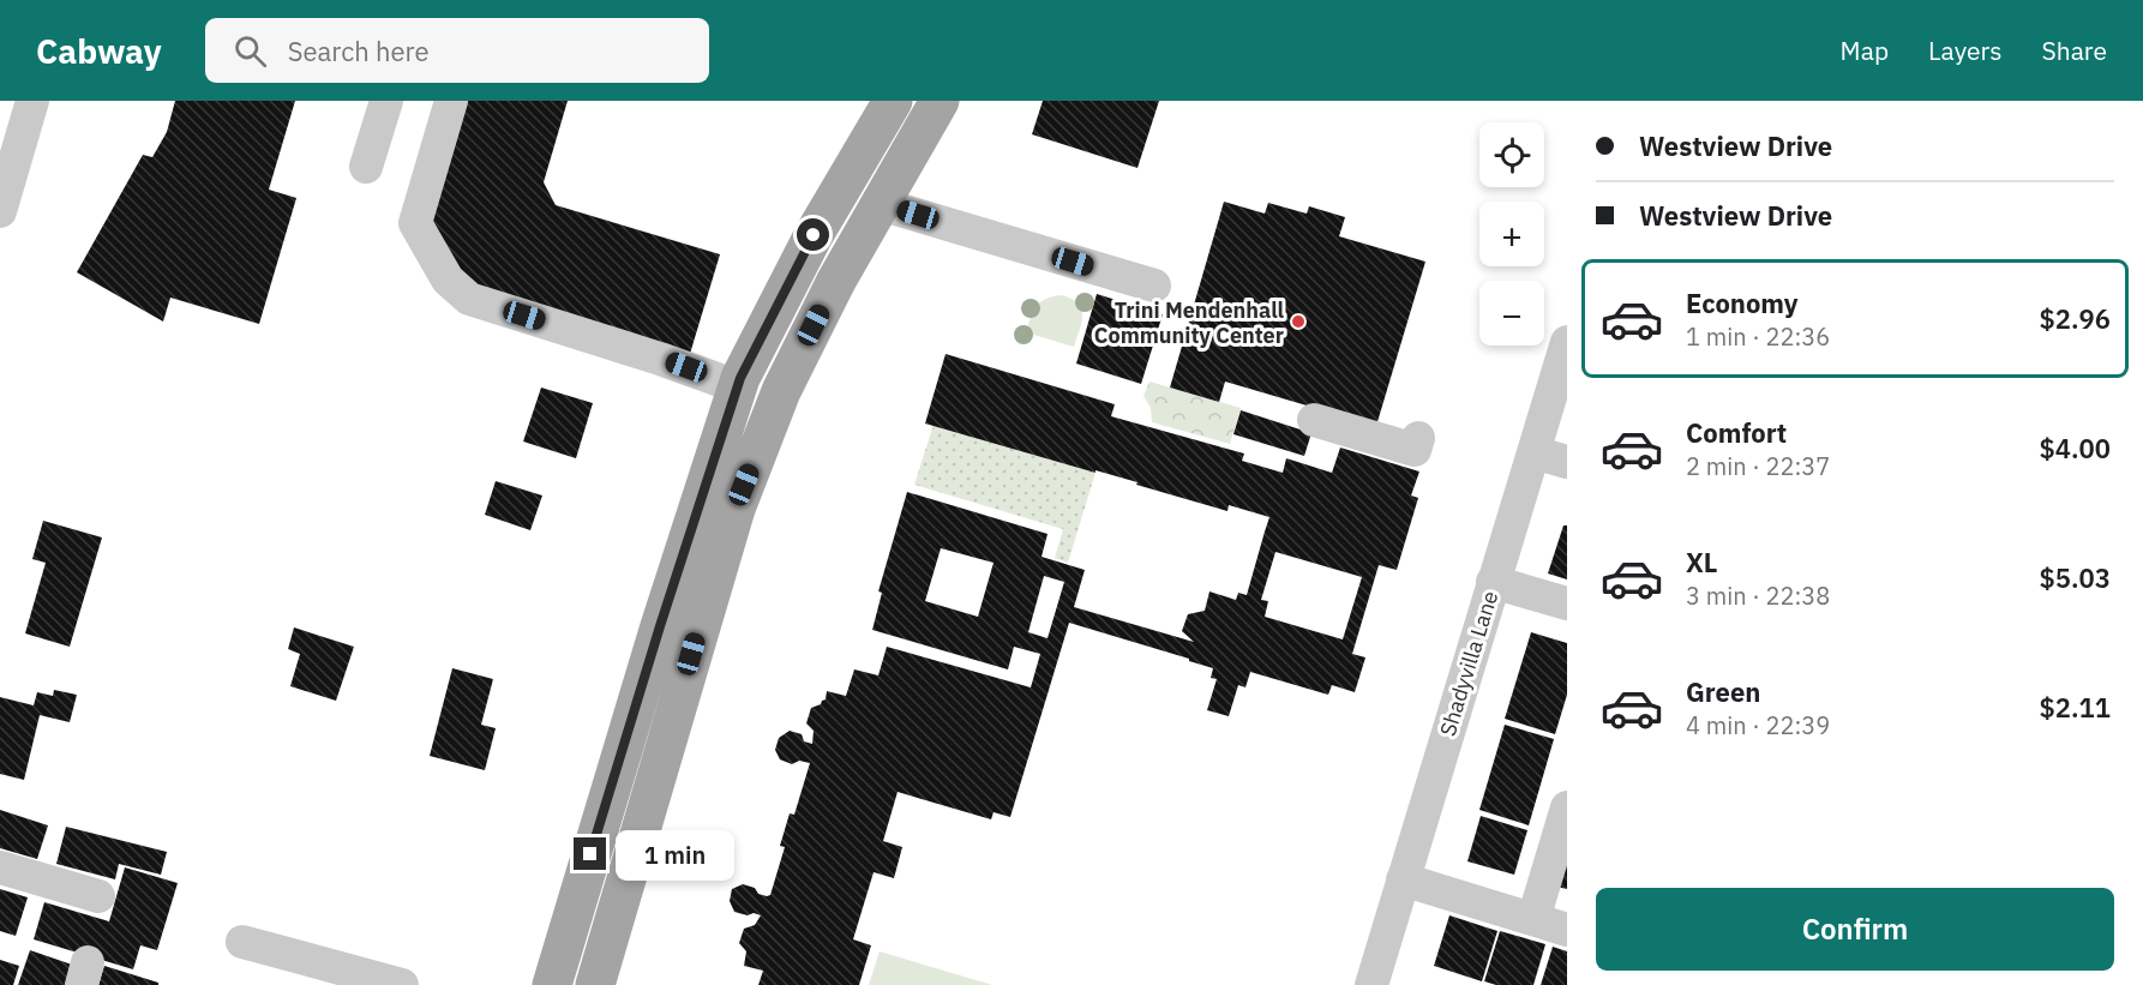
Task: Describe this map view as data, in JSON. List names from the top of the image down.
{
  "streets": {
    "street": ["Shadyvilla Lane"]
  },
  "places": ["Trini Mendenhall Community Center"],
  "page": {
    "header": "Cabway",
    "search": "Search here",
    "nav": ["Map", "Layers", "Share"],
    "banner": ["Westview Drive", "Westview Drive"],
    "map_buttons": ["+", "−"],
    "list": [
      {
        "name": "Economy",
        "note": "1 min · 22:36",
        "value": "$2.96"
      },
      {
        "name": "Comfort",
        "note": "2 min · 22:37",
        "value": "$4.00"
      },
      {
        "name": "XL",
        "note": "3 min · 22:38",
        "value": "$5.03"
      },
      {
        "name": "Green",
        "note": "4 min · 22:39",
        "value": "$2.11"
      }
    ],
    "bubble": "1 min",
    "buttons": "Confirm"
  }
}
